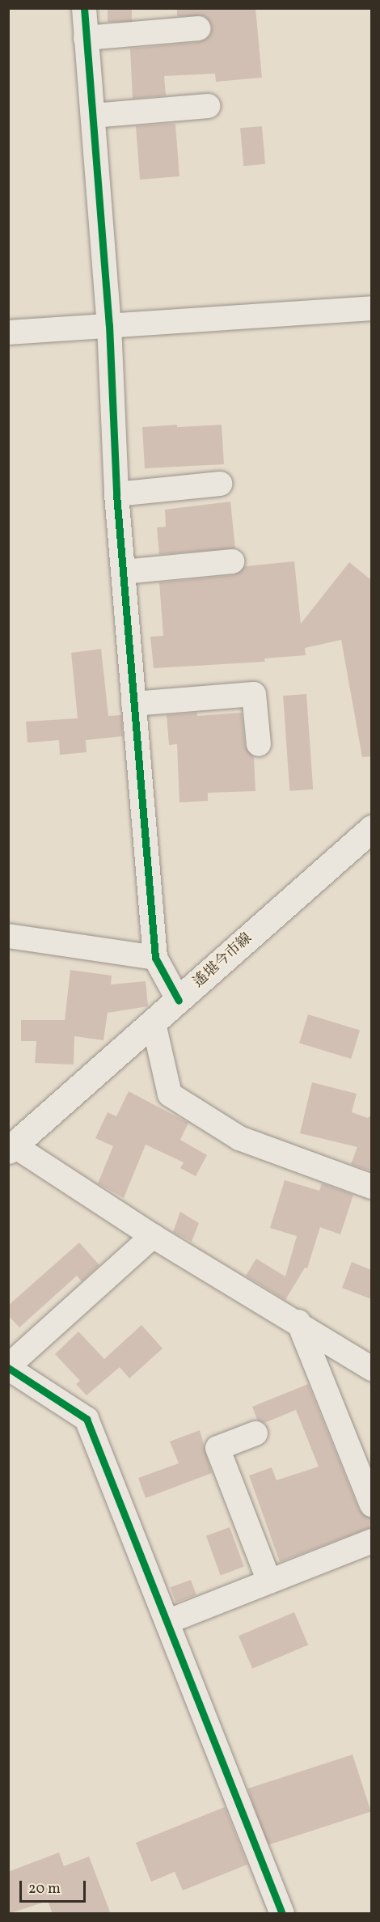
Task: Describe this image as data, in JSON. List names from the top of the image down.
{
  "streets": {
    "main road": ["遙堪今市線"]
  },
  "scale_bar": "20 m"
}
